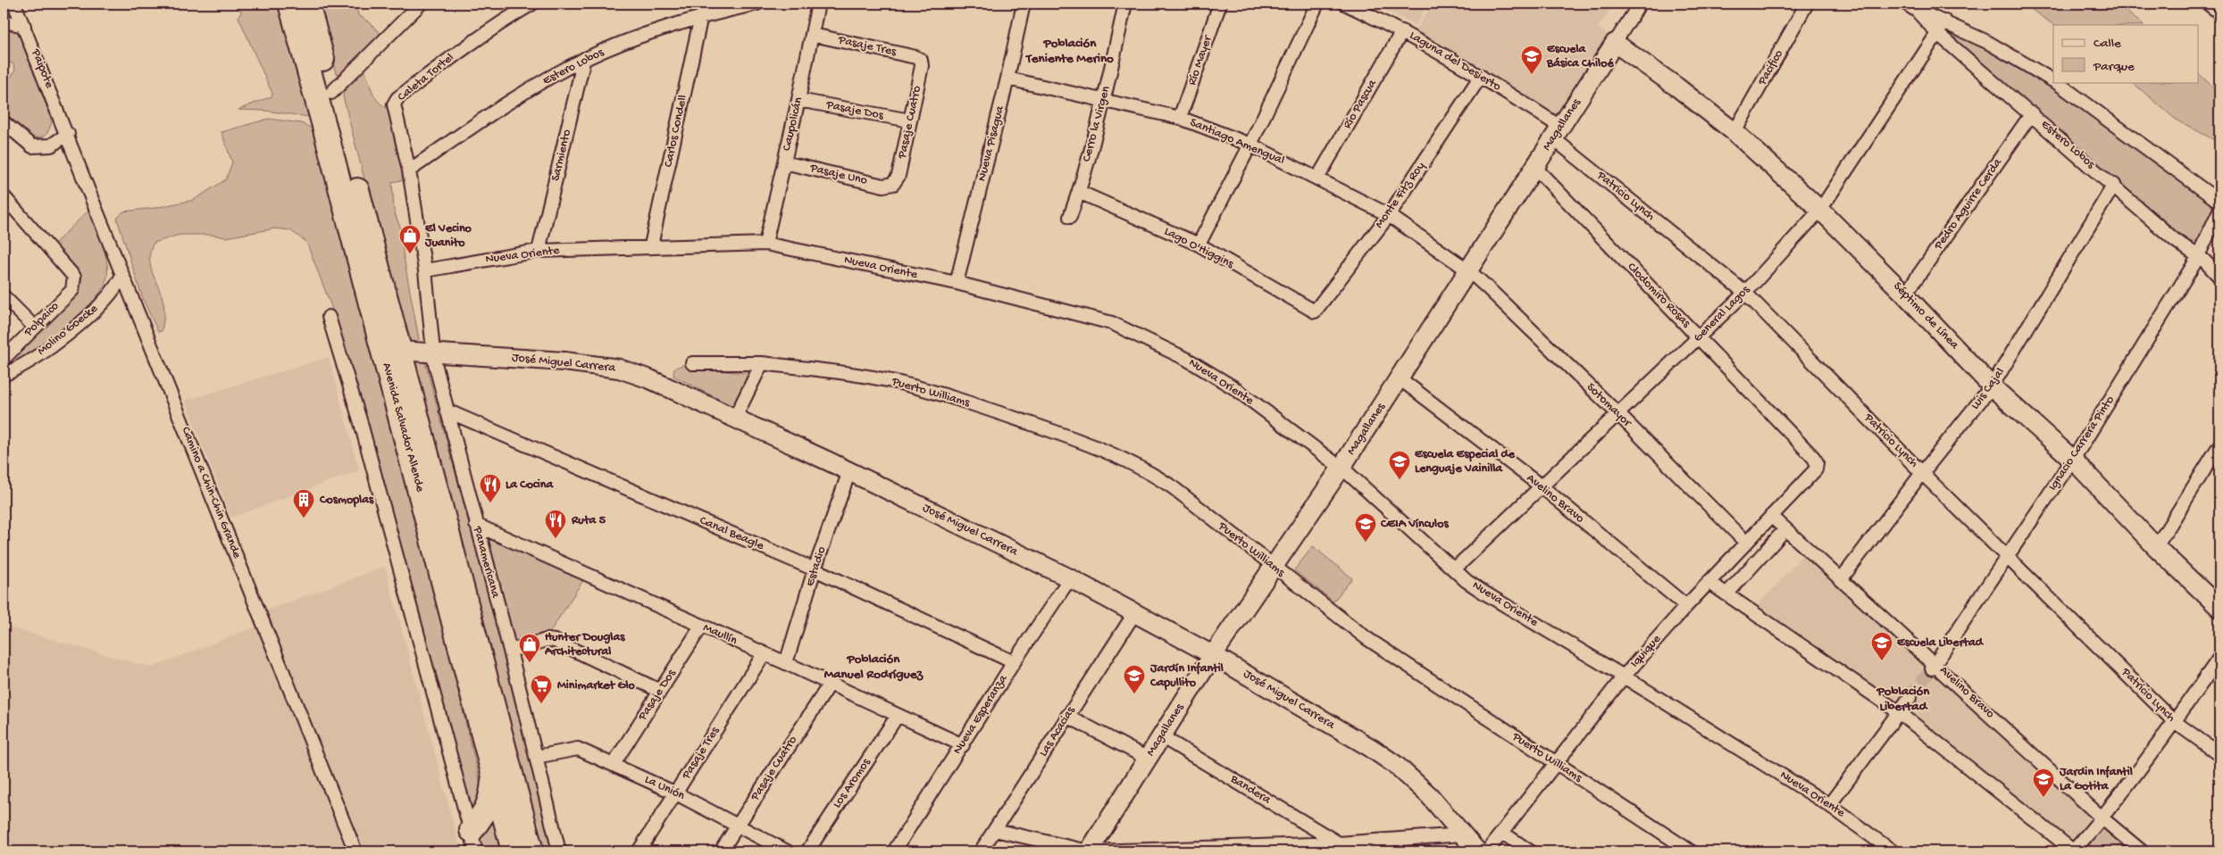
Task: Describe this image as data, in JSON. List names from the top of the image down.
{
  "streets": {
    "highway": ["Avenida Salvador Allende"],
    "street": [
      "Pasaje Tres",
      "Río Mayer",
      "Laguna del Desierto",
      "Estero Lobos",
      "Pacifico",
      "Paipote",
      "Caleta Tortel",
      "Río Pascua",
      "Pasaje Dos",
      "Pasaje Cuatro",
      "Caupolicán",
      "Cerro la Virgen",
      "Magallanes",
      "Carlos Condell",
      "Santiago Amengual",
      "Nueva Pisagua",
      "Sarmiento",
      "Pasaje Uno",
      "Monte Fitz Roy",
      "Patricio Lynch",
      "Pedro Aguirre Cerda",
      "Lago O'Higgins",
      "Nueva Oriente",
      "Clodomiro Rosas",
      "General Lagos",
      "Séptimo de Línea",
      "Polpaico",
      "Molino Goecke",
      "José Miguel Carrera",
      "Luis Cajal",
      "Puerto Williams",
      "Sotomayor",
      "Ignacio Carrera Pinto",
      "Camino a Chin-Chin Grande",
      "Avelino Bravo",
      "Canal Beagle",
      "Panamericana",
      "Estadio",
      "Maullín",
      "Iquique",
      "Nueva Esperanza",
      "Las Acacias",
      "Los Aromos",
      "La Unión",
      "Bandera"
    ]
  },
  "crossings": [
    ["Pasaje Tres", "Pasaje Cuatro"],
    ["Pasaje Tres", "Caupolicán"],
    ["Pasaje Tres", "Maullín"],
    ["Pasaje Tres", "La Unión"],
    ["Río Mayer", "Santiago Amengual"],
    ["Laguna del Desierto", "Río Pascua"],
    ["Laguna del Desierto", "Magallanes"],
    ["Laguna del Desierto", "Monte Fitz Roy"],
    ["Laguna del Desierto", "Patricio Lynch"],
    ["Estero Lobos", "Caleta Tortel"],
    ["Estero Lobos", "Carlos Condell"],
    ["Estero Lobos", "Sarmiento"],
    ["Estero Lobos", "Pedro Aguirre Cerda"],
    ["Estero Lobos", "General Lagos"],
    ["Estero Lobos", "Luis Cajal"],
    ["Estero Lobos", "Ignacio Carrera Pinto"],
    ["Pacifico", "Séptimo de Línea"],
    ["Paipote", "Camino a Chin-Chin Grande"],
    ["Caleta Tortel", "Nueva Oriente"],
    ["Caleta Tortel", "Panamericana"],
    ["Río Pascua", "Santiago Amengual"],
    ["Pasaje Dos", "Pasaje Cuatro"],
    ["Pasaje Dos", "Caupolicán"],
    ["Pasaje Dos", "Maullín"],
    ["Pasaje Dos", "La Unión"],
    ["Pasaje Cuatro", "Pasaje Uno"],
    ["Pasaje Cuatro", "Maullín"],
    ["Pasaje Cuatro", "La Unión"],
    ["Caupolicán", "Pasaje Uno"],
    ["Caupolicán", "Nueva Oriente"],
    ["Cerro la Virgen", "Santiago Amengual"],
    ["Cerro la Virgen", "Lago O'Higgins"],
    ["Magallanes", "Santiago Amengual"],
    ["Magallanes", "Patricio Lynch"],
    ["Magallanes", "Nueva Oriente"],
    ["Magallanes", "Clodomiro Rosas"],
    ["Magallanes", "Séptimo de Línea"],
    ["Magallanes", "José Miguel Carrera"],
    ["Magallanes", "Puerto Williams"],
    ["Magallanes", "Sotomayor"],
    ["Magallanes", "Avelino Bravo"],
    ["Magallanes", "Bandera"],
    ["Carlos Condell", "Nueva Oriente"],
    ["Santiago Amengual", "Nueva Pisagua"],
    ["Santiago Amengual", "Monte Fitz Roy"],
    ["Santiago Amengual", "Sotomayor"],
    ["Nueva Pisagua", "Nueva Oriente"],
    ["Sarmiento", "Nueva Oriente"],
    ["Monte Fitz Roy", "Lago O'Higgins"],
    ["Patricio Lynch", "General Lagos"],
    ["Patricio Lynch", "Luis Cajal"],
    ["Patricio Lynch", "Ignacio Carrera Pinto"],
    ["Pedro Aguirre Cerda", "Séptimo de Línea"],
    ["Nueva Oriente", "General Lagos"],
    ["Nueva Oriente", "Panamericana"],
    ["Nueva Oriente", "Iquique"],
    ["Clodomiro Rosas", "General Lagos"],
    ["Clodomiro Rosas", "Iquique"],
    ["General Lagos", "Séptimo de Línea"],
    ["General Lagos", "Sotomayor"],
    ["General Lagos", "Avelino Bravo"],
    ["Séptimo de Línea", "Luis Cajal"],
    ["Séptimo de Línea", "Ignacio Carrera Pinto"],
    ["Molino Goecke", "Camino a Chin-Chin Grande"],
    ["José Miguel Carrera", "Avenida Salvador Allende"],
    ["José Miguel Carrera", "Panamericana"],
    ["José Miguel Carrera", "Estadio"],
    ["José Miguel Carrera", "Nueva Esperanza"],
    ["José Miguel Carrera", "Las Acacias"],
    ["Luis Cajal", "Avelino Bravo"],
    ["Puerto Williams", "Iquique"],
    ["Sotomayor", "Iquique"],
    ["Ignacio Carrera Pinto", "Avelino Bravo"],
    ["Avelino Bravo", "Iquique"],
    ["Canal Beagle", "Panamericana"],
    ["Canal Beagle", "Estadio"],
    ["Canal Beagle", "Nueva Esperanza"],
    ["Panamericana", "Maullín"],
    ["Panamericana", "La Unión"],
    ["Estadio", "Maullín"],
    ["Maullín", "Nueva Esperanza"],
    ["Maullín", "Los Aromos"]
  ],
  "districts": ["Población Teniente Merino", "Población Manuel Rodríguez", "Población Libertad"],
  "places": {
    "school or university": [
      "Escuela Básica Chiloé",
      "Escuela Especial de Lenguaje Vainilla",
      "CEIA Vínculos",
      "Escuela Libertad",
      "Jardín Infantil Capullito",
      "Jardin Infantil La Gotita"
    ],
    "shop": ["El Vecino Juanito", "Hunter Douglas Architectural"],
    "restaurant": ["La Cocina", "Ruta 5"],
    "building": ["Cosmoplas"],
    "supermarket": ["Minimarket Glo"]
  },
  "legend": ["Calle", "Parque"]
}
